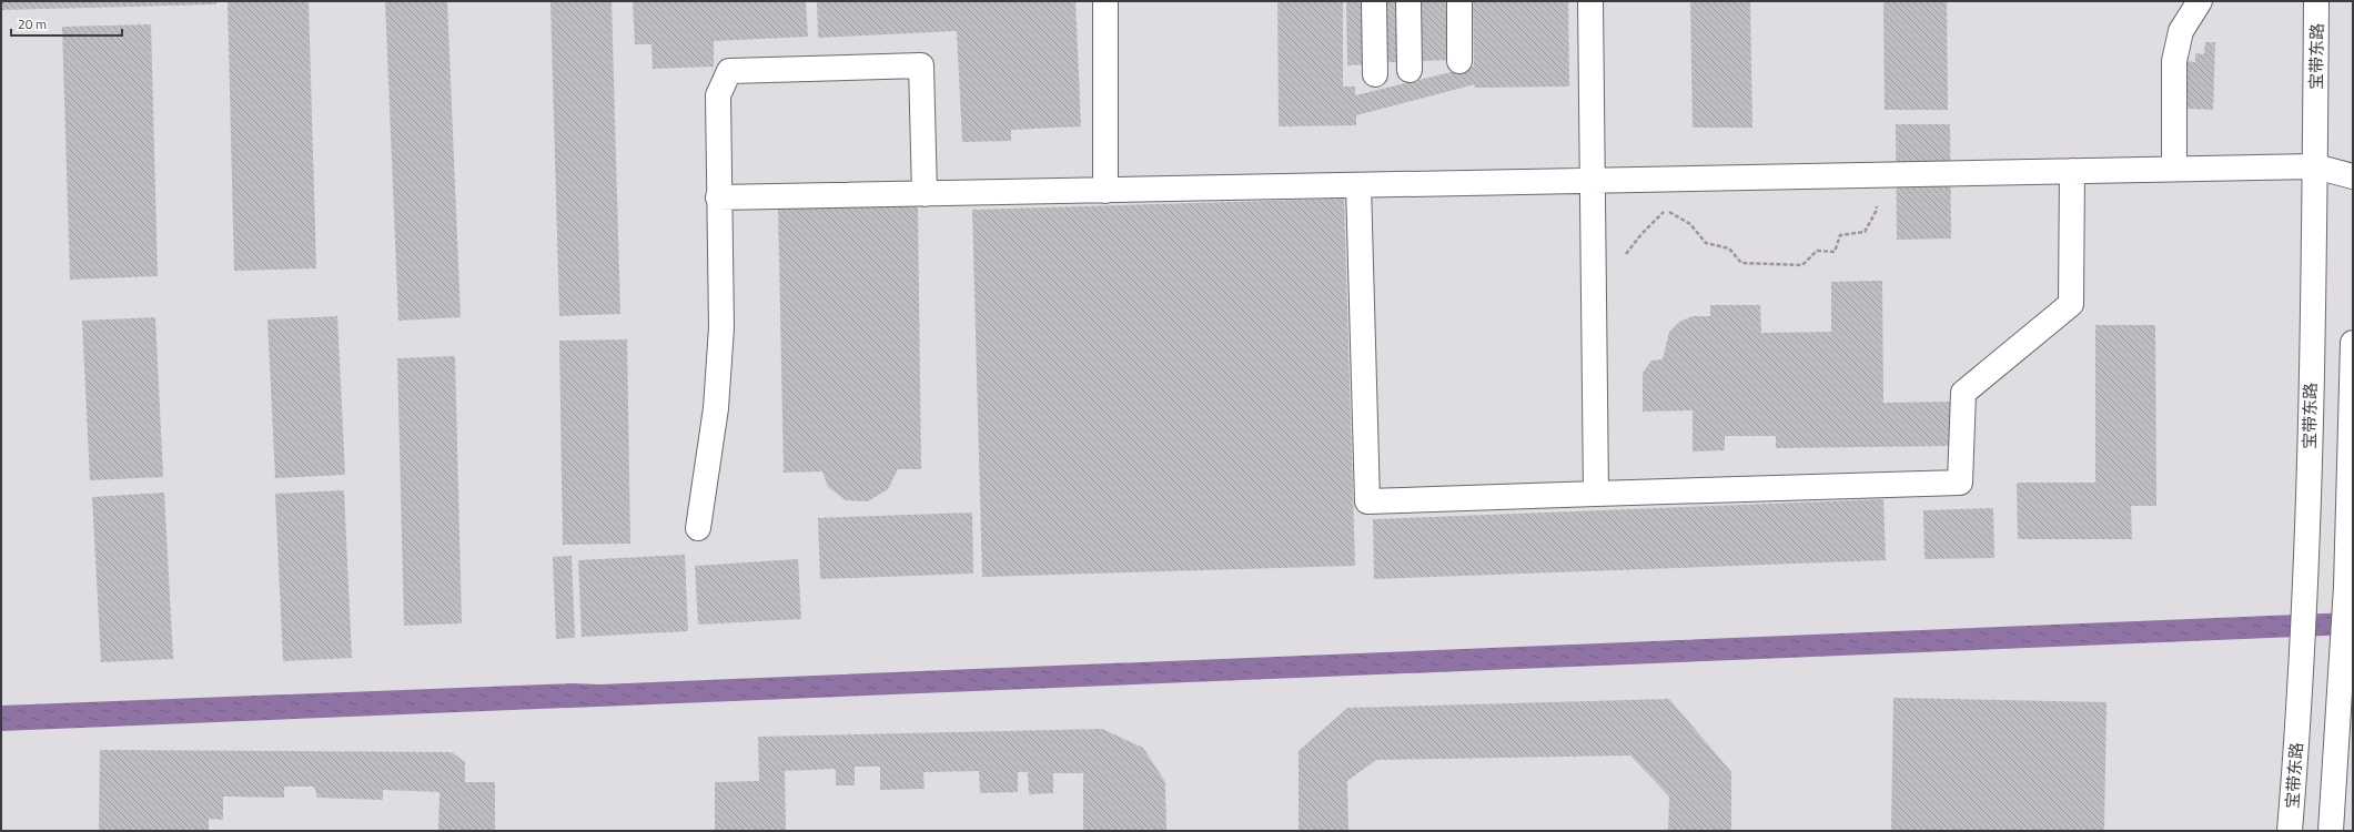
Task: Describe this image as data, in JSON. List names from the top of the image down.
{
  "streets": {
    "main road": ["宝带东路"]
  },
  "scale_bar": "20 m"
}
